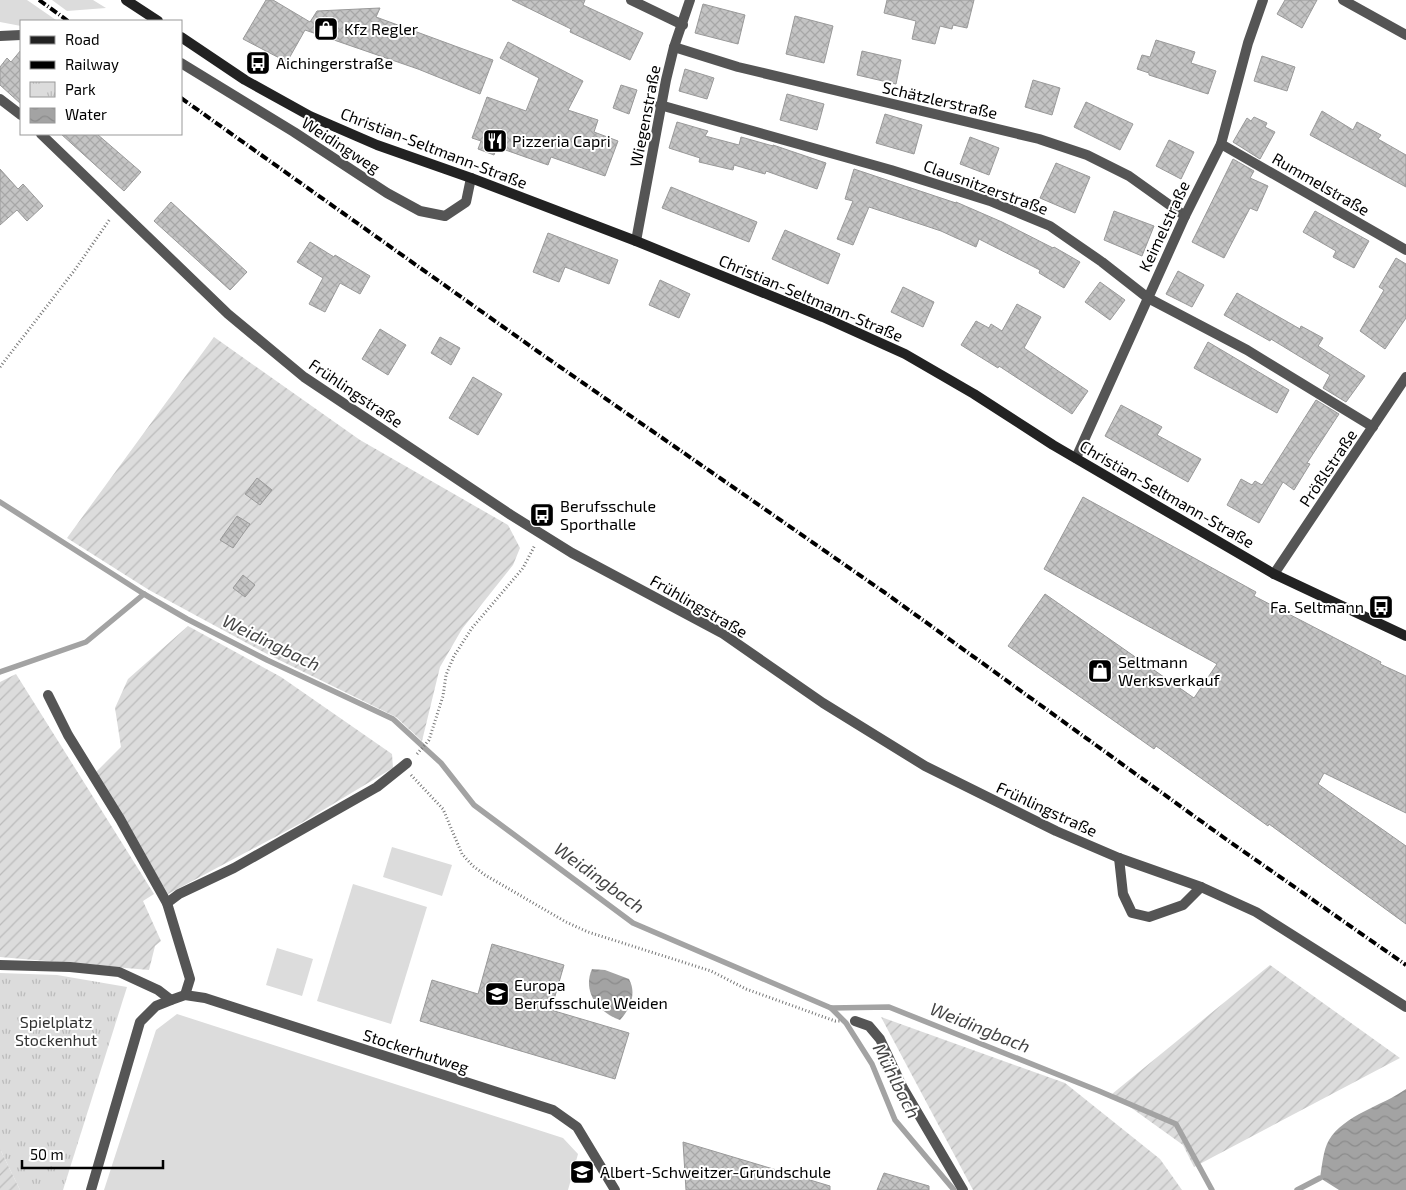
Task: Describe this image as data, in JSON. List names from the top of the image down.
{
  "streets": {
    "main road": ["Christian-Seltmann-Straße"],
    "street": [
      "Schätzlerstraße",
      "Wiegenstraße",
      "Weidingweg",
      "Rummelstraße",
      "Clausnitzerstraße",
      "Keimelstraße",
      "Frühlingstraße",
      "Prößlstraße",
      "Stockerhutweg"
    ]
  },
  "crossings": [
    ["Schätzlerstraße", "Wiegenstraße"],
    ["Schätzlerstraße", "Keimelstraße"],
    ["Wiegenstraße", "Christian-Seltmann-Straße"],
    ["Wiegenstraße", "Clausnitzerstraße"],
    ["Weidingweg", "Christian-Seltmann-Straße"],
    ["Christian-Seltmann-Straße", "Keimelstraße"],
    ["Christian-Seltmann-Straße", "Prößlstraße"],
    ["Rummelstraße", "Keimelstraße"],
    ["Clausnitzerstraße", "Keimelstraße"],
    ["Clausnitzerstraße", "Prößlstraße"]
  ],
  "water": ["Weidingbach", "Mühlbach"],
  "parks": ["Spielplatz Stockenhut"],
  "places": {
    "shop": ["Kfz Regler", "Seltmann Werksverkauf"],
    "bus stop": ["Aichingerstraße", "Berufsschule Sporthalle", "Fa. Seltmann"],
    "restaurant": ["Pizzeria Capri"],
    "school or university": ["Europa Berufsschule Weiden", "Albert-Schweitzer-Grundschule"]
  },
  "legend": [
    "Road",
    "Railway",
    "Park",
    "Water"
  ],
  "scale_bar": "50 m"
}
